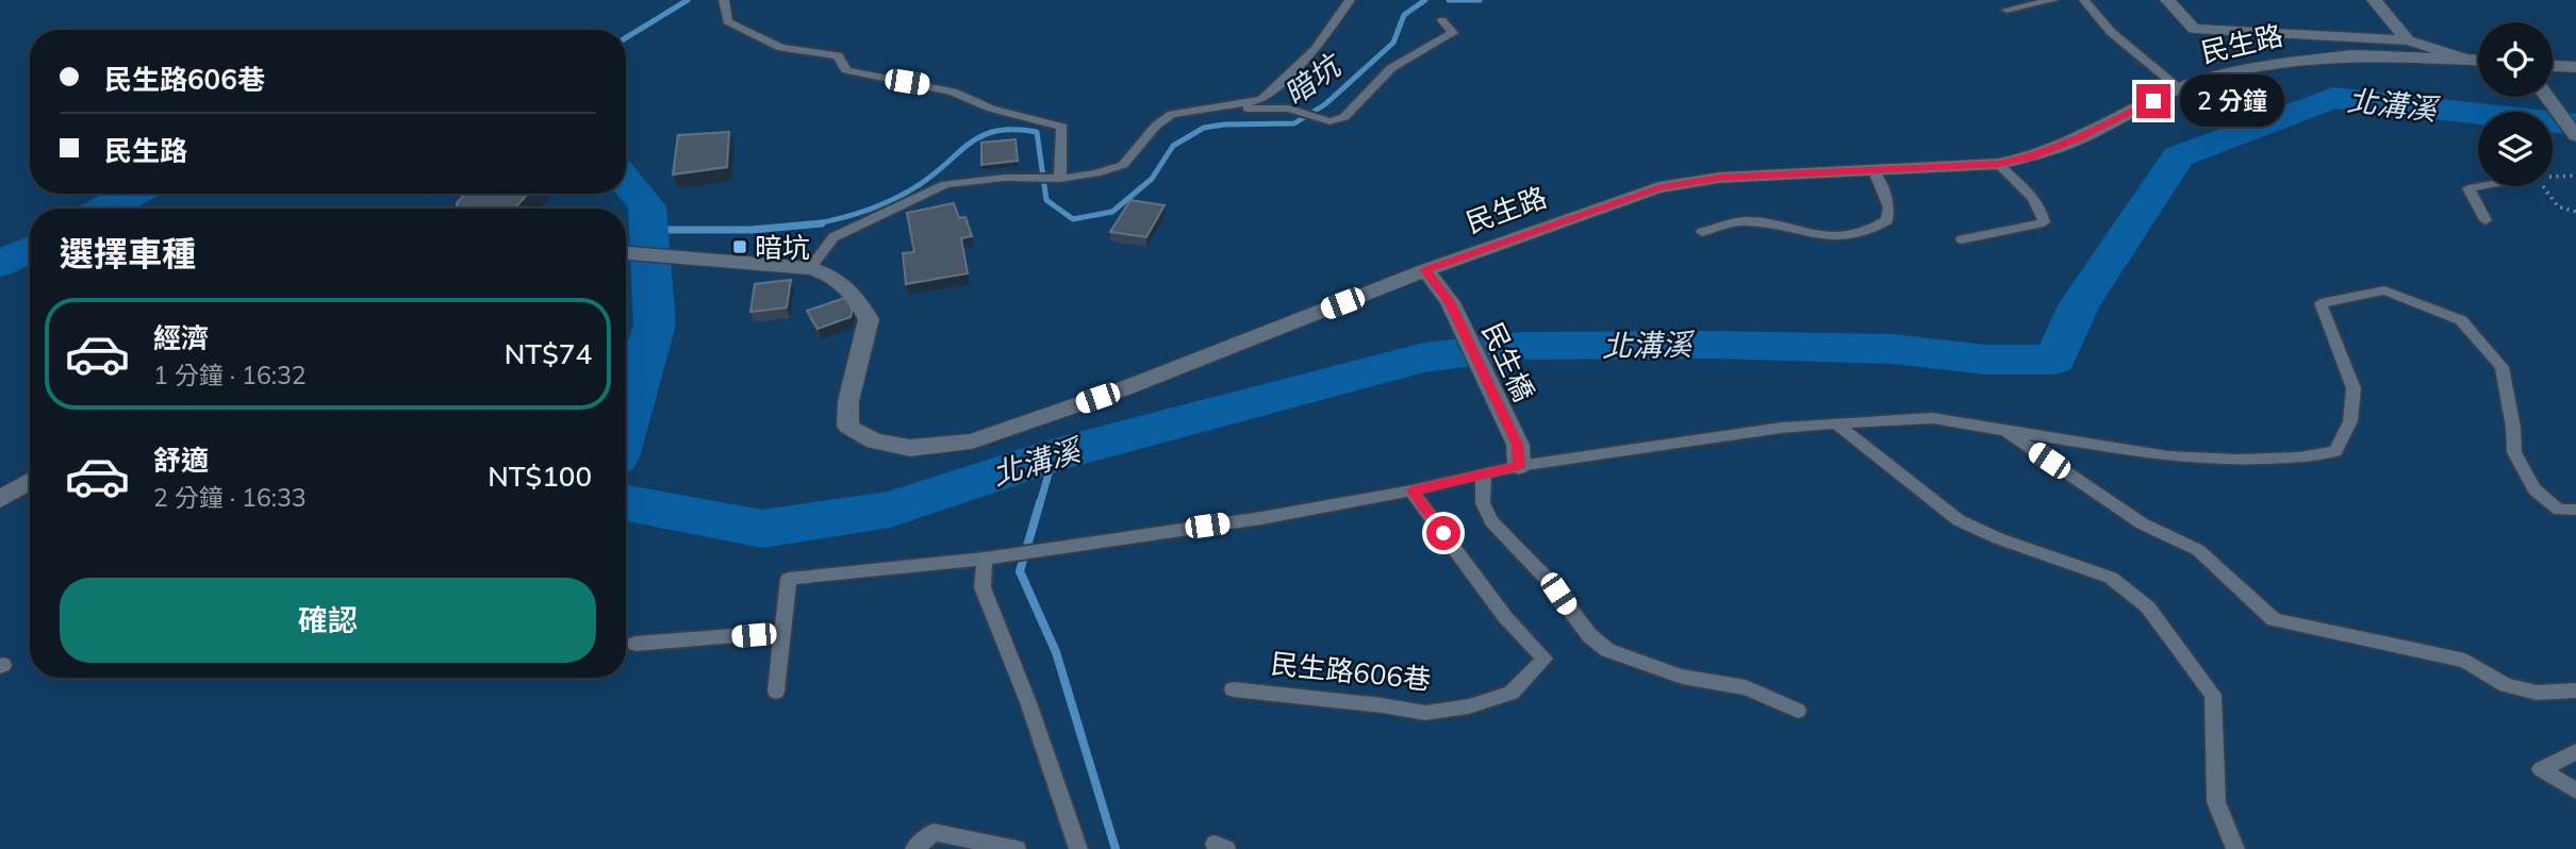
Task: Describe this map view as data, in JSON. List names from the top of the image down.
{
  "streets": {
    "street": ["民生路", "民生橋"],
    "lane": ["民生路606巷"]
  },
  "crossings": [
    ["民生路", "民生橋"]
  ],
  "water": ["暗坑", "北溝溪"],
  "places": {
    "transit": ["暗坑"]
  },
  "page": {
    "banner": ["民生路606巷", "民生路"],
    "bubble": "2 分鐘",
    "heading": "選擇車種",
    "list": [
      {
        "name": "經濟",
        "note": "1 分鐘 · 16:32",
        "value": "NT$74"
      },
      {
        "name": "舒適",
        "note": "2 分鐘 · 16:33",
        "value": "NT$100"
      }
    ],
    "buttons": "確認"
  }
}
